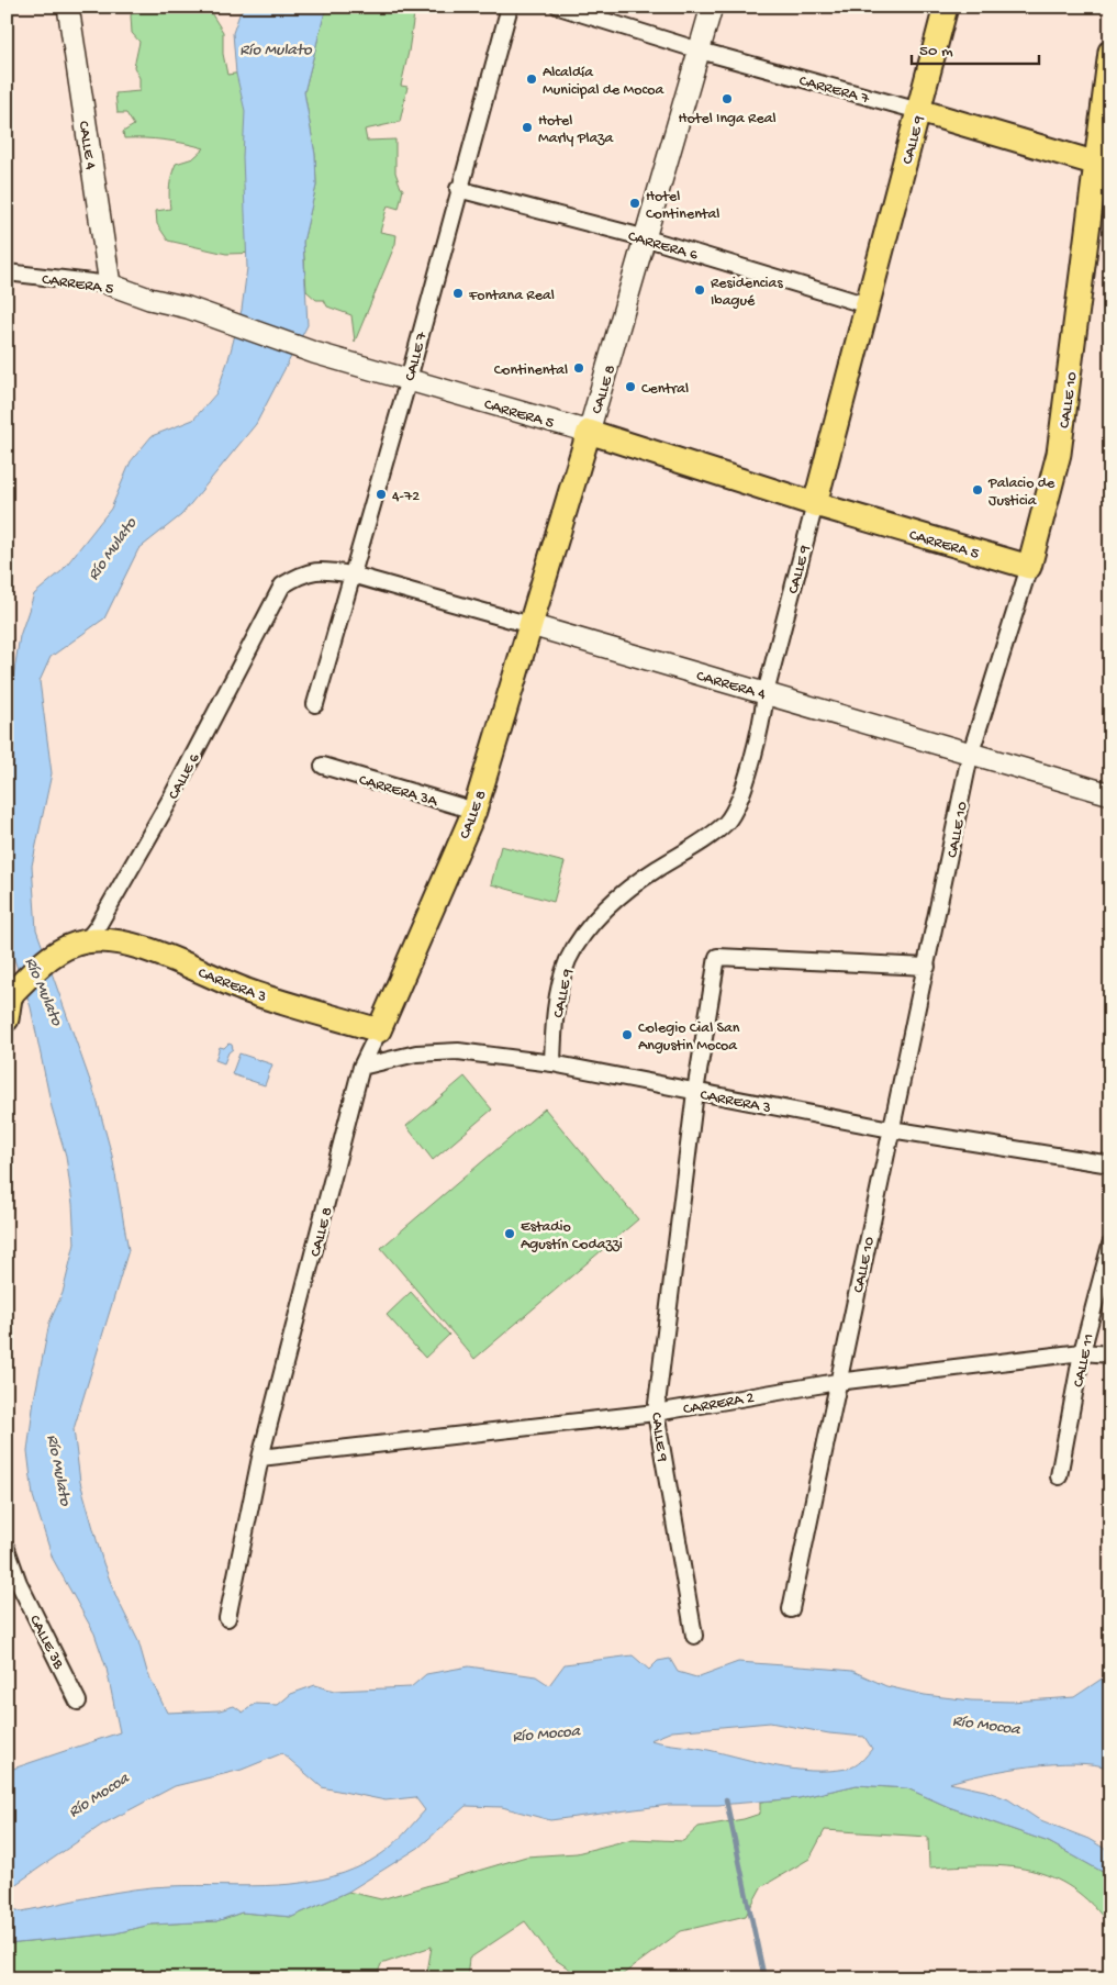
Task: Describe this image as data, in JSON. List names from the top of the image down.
{
  "streets": {
    "main road": [
      "CARRERA 7",
      "CALLE 9",
      "CALLE 4",
      "CARRERA 5",
      "CALLE 8",
      "CALLE 10",
      "CARRERA 4",
      "CARRERA 3"
    ],
    "street": [
      "CARRERA 6",
      "CALLE 7",
      "CALLE 6",
      "CARRERA 3A",
      "CALLE 11",
      "CARRERA 2",
      "CALLE 3B"
    ]
  },
  "crossings": [
    ["CARRERA 7", "CALLE 9"],
    ["CARRERA 7", "CALLE 8"],
    ["CARRERA 7", "CALLE 10"],
    ["CALLE 9", "CARRERA 6"],
    ["CALLE 9", "CARRERA 5"],
    ["CALLE 9", "CALLE 10"],
    ["CALLE 9", "CARRERA 4"],
    ["CALLE 9", "CARRERA 3"],
    ["CALLE 9", "CARRERA 2"],
    ["CALLE 4", "CARRERA 5"],
    ["CARRERA 6", "CALLE 7"],
    ["CARRERA 6", "CALLE 8"],
    ["CARRERA 5", "CALLE 7"],
    ["CARRERA 5", "CALLE 8"],
    ["CARRERA 5", "CALLE 10"],
    ["CALLE 7", "CARRERA 4"],
    ["CALLE 7", "CALLE 6"],
    ["CALLE 8", "CARRERA 4"],
    ["CALLE 8", "CARRERA 3A"],
    ["CALLE 8", "CARRERA 3"],
    ["CALLE 8", "CARRERA 2"],
    ["CALLE 10", "CARRERA 4"],
    ["CALLE 10", "CARRERA 3"],
    ["CALLE 10", "CARRERA 2"],
    ["CARRERA 4", "CALLE 6"],
    ["CALLE 6", "CARRERA 3"],
    ["CALLE 11", "CARRERA 2"]
  ],
  "water": ["Río Mulato", "Río Mocoa"],
  "places": [
    "Alcaldía Municipal de Mocoa",
    "Hotel Inga Real",
    "Hotel Marly Plaza",
    "Hotel Continental",
    "Residencias Ibagué",
    "Fontana Real",
    "Continental",
    "Central",
    "Palacio de Justicia",
    "4-72",
    "Colegio Cial San Angustin Mocoa",
    "Estadio Agustín Codazzi"
  ],
  "scale_bar": "50 m"
}
